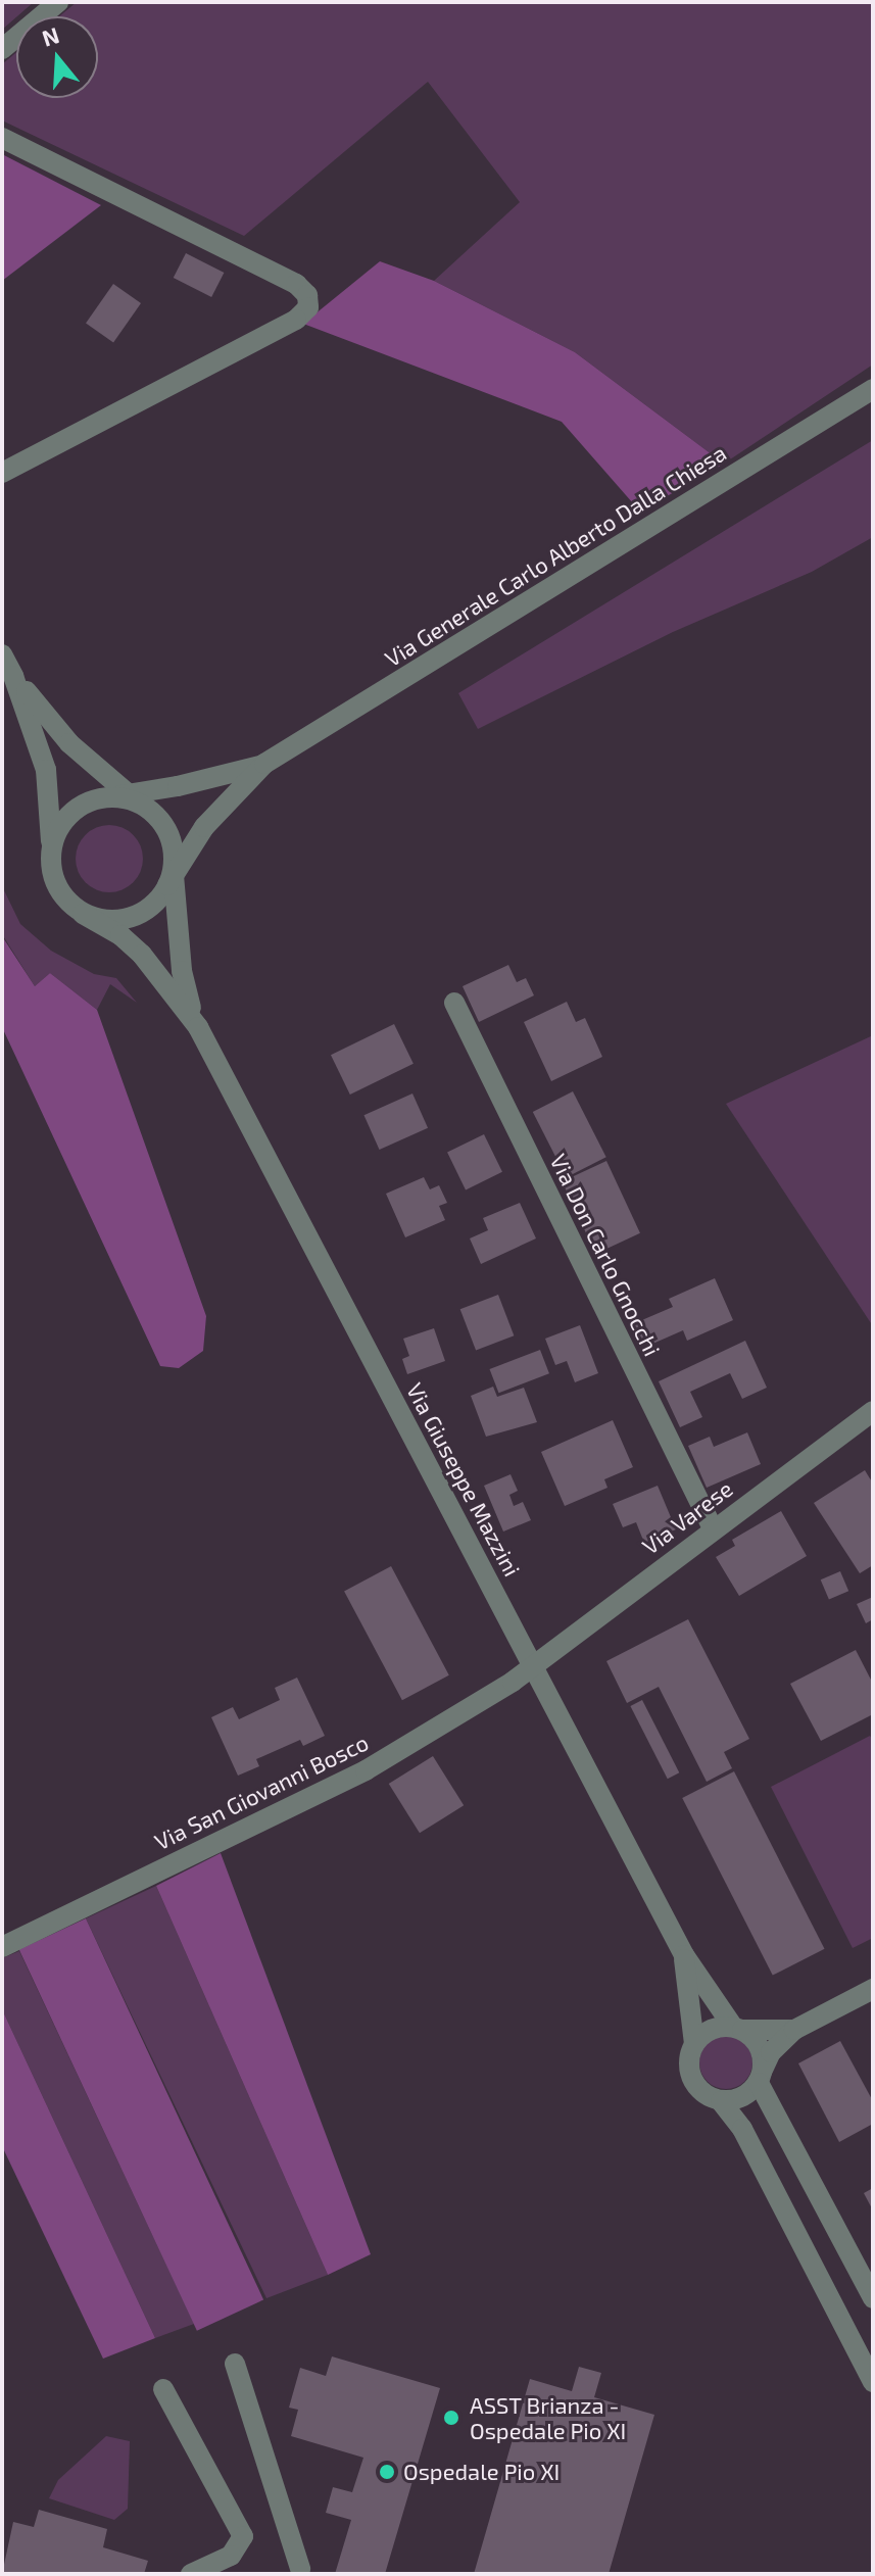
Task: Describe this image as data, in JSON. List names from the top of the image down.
{
  "streets": {
    "street": [
      "Via Generale Carlo Alberto Dalla Chiesa",
      "Via Don Carlo Gnocchi",
      "Via Giuseppe Mazzini",
      "Via Varese",
      "Via San Giovanni Bosco"
    ]
  },
  "crossings": [
    ["Via Generale Carlo Alberto Dalla Chiesa", "Via Giuseppe Mazzini"],
    ["Via Don Carlo Gnocchi", "Via Varese"],
    ["Via Giuseppe Mazzini", "Via Varese"],
    ["Via Giuseppe Mazzini", "Via San Giovanni Bosco"],
    ["Via Varese", "Via San Giovanni Bosco"]
  ],
  "places": ["ASST Brianza - Ospedale Pio XI", "Ospedale Pio XI"],
  "north": "top"
}
